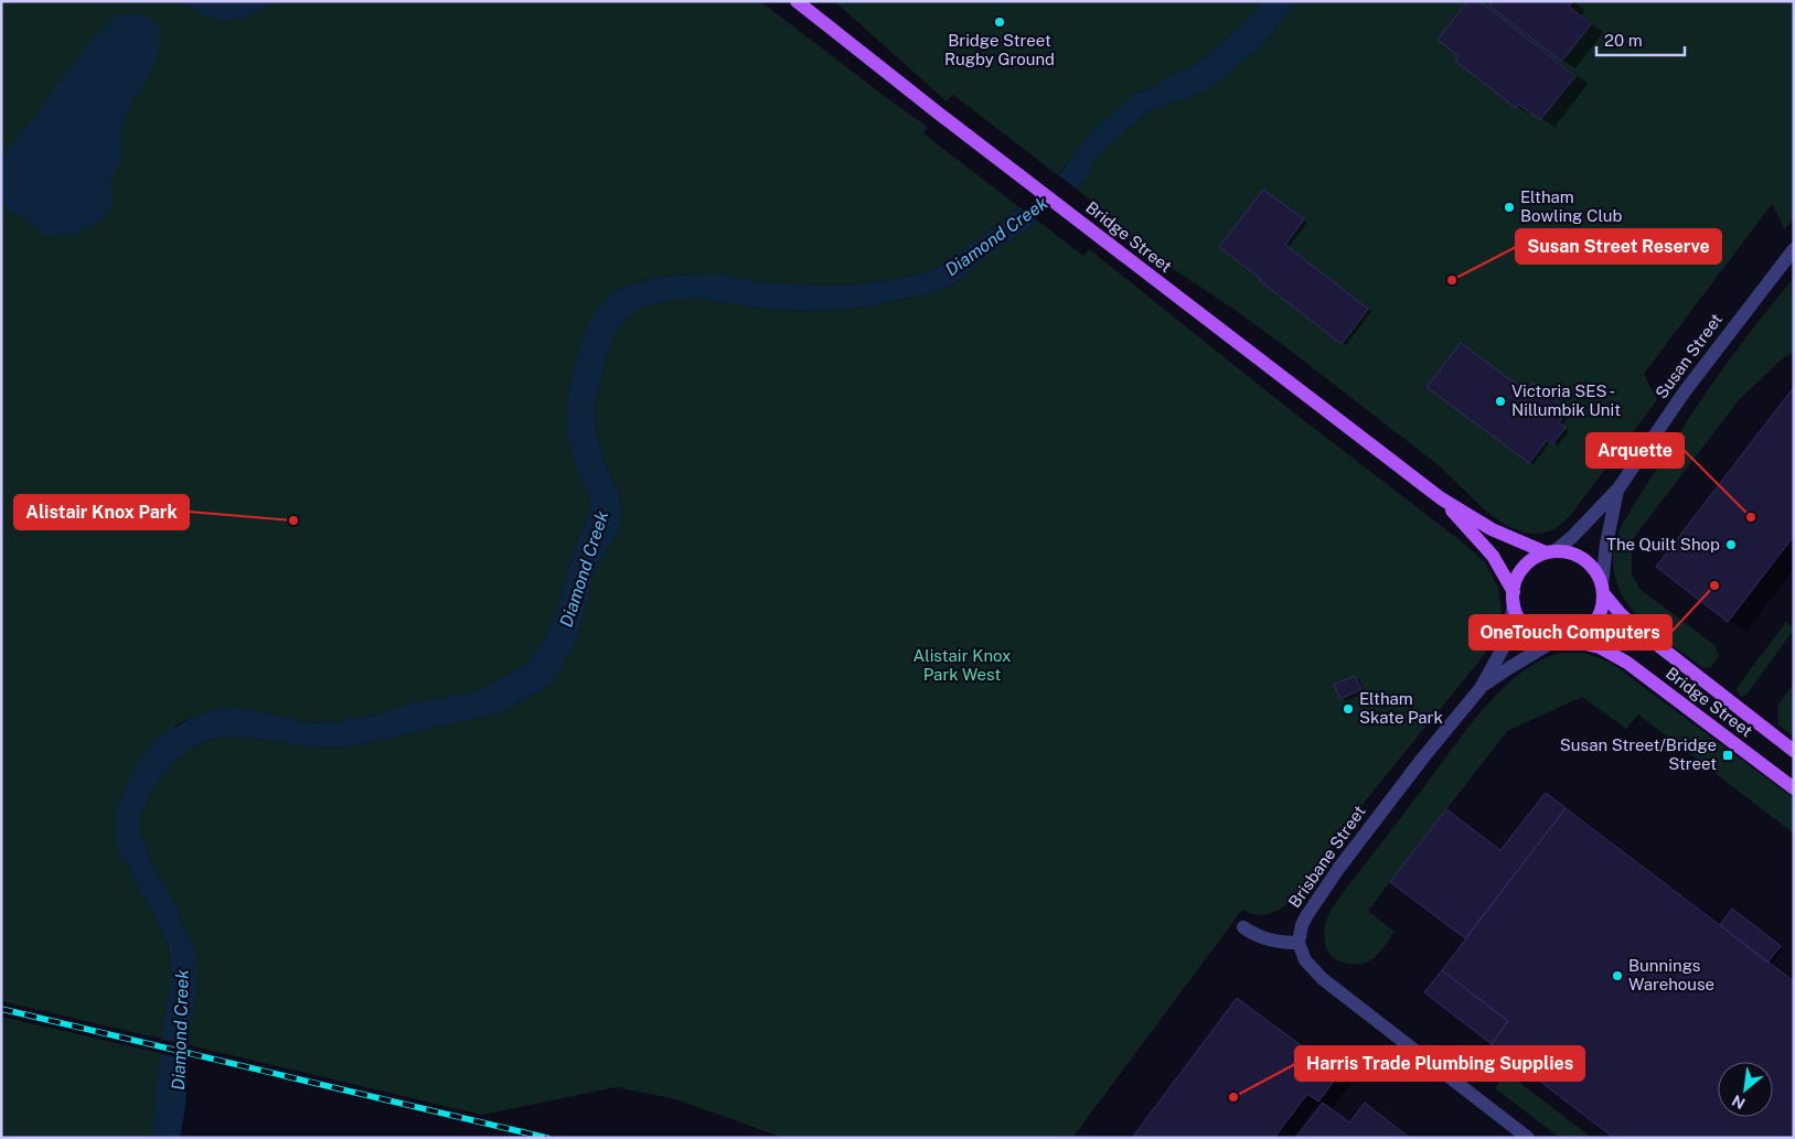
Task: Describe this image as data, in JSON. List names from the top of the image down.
{
  "streets": {
    "main road": ["Bridge Street"],
    "street": ["Susan Street", "Brisbane Street"]
  },
  "crossings": [
    ["Bridge Street", "Susan Street"],
    ["Bridge Street", "Brisbane Street"],
    ["Susan Street", "Brisbane Street"]
  ],
  "water": ["Diamond Creek"],
  "parks": ["Alistair Knox Park West"],
  "places": {
    "other": [
      "Bridge Street Rugby Ground",
      "Eltham Bowling Club",
      "Susan Street Reserve",
      "Victoria SES - Nillumbik Unit",
      "Arquette",
      "Alistair Knox Park",
      "The Quilt Shop",
      "OneTouch Computers",
      "Eltham Skate Park",
      "Bunnings Warehouse",
      "Harris Trade Plumbing Supplies"
    ],
    "transit": ["Susan Street/Bridge Street"]
  },
  "scale_bar": "20 m",
  "north": "bottom left"
}
